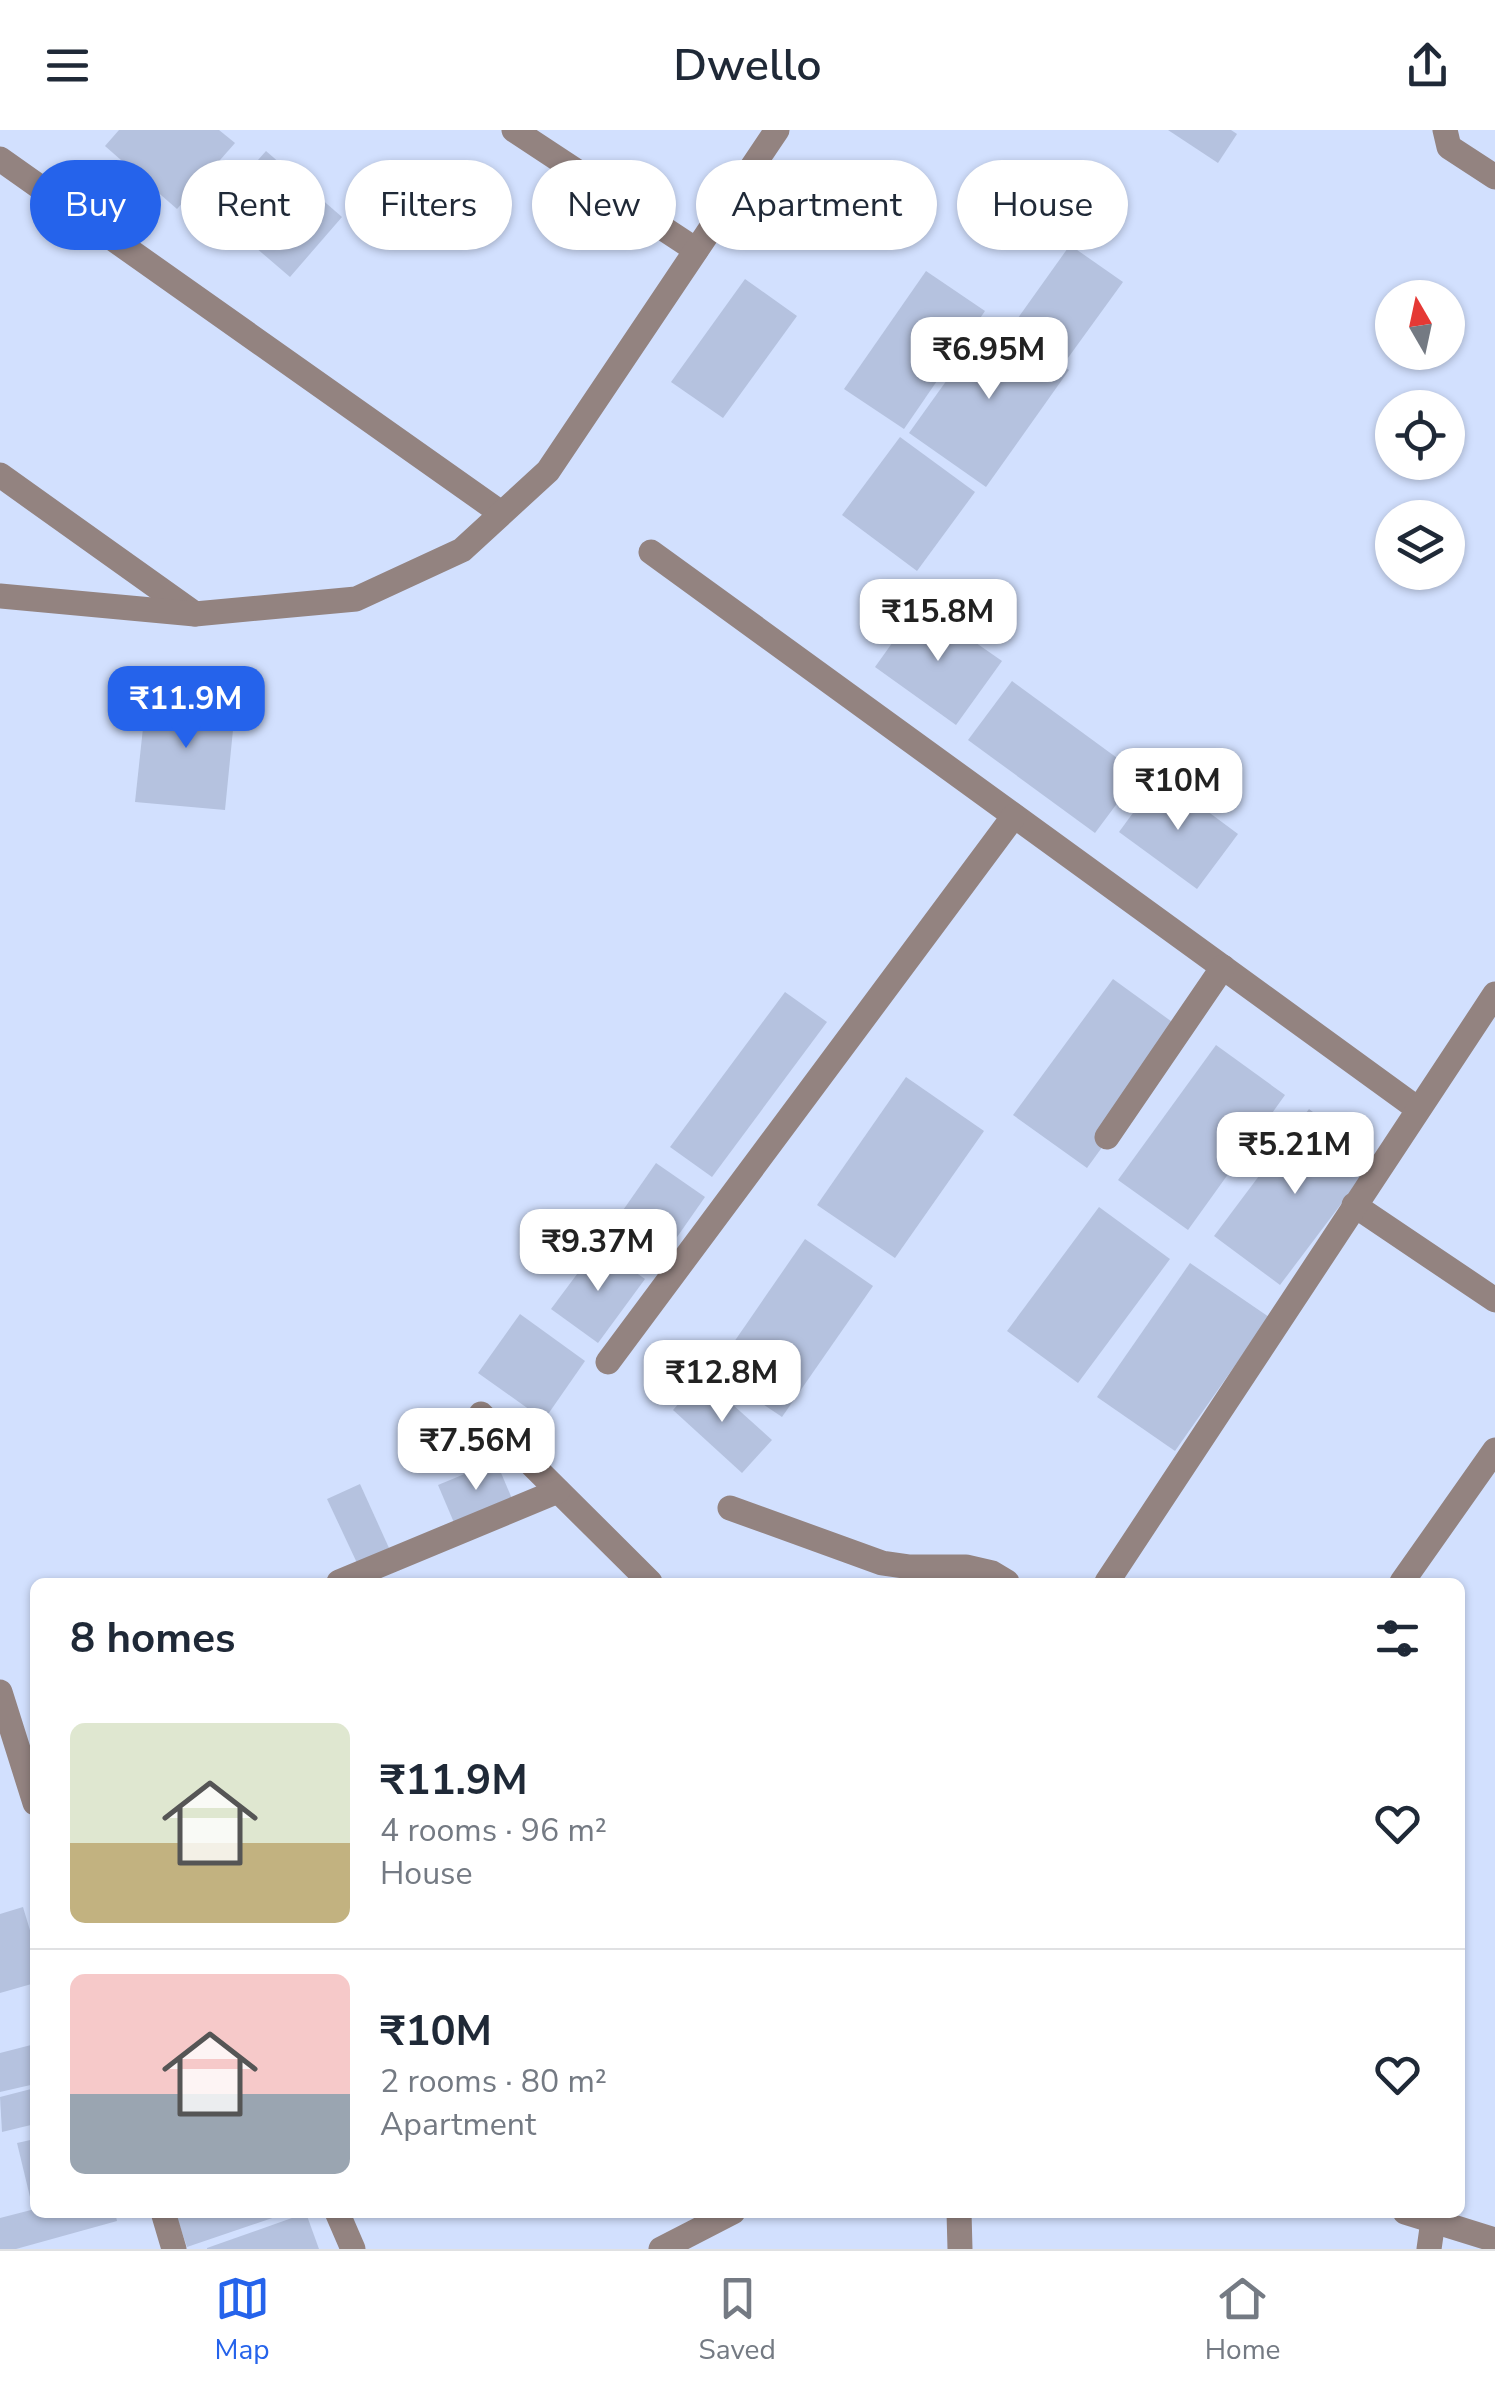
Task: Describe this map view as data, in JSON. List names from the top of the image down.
{
  "north": "top",
  "page": {
    "header": "Dwello",
    "chip": [
      "Buy",
      "Rent",
      "Filters",
      "New",
      "Apartment",
      "House"
    ],
    "price": [
      "₹6.95M",
      "₹15.8M",
      "₹11.9M",
      "₹10M",
      "₹5.21M",
      "₹9.37M",
      "₹12.8M",
      "₹7.56M"
    ],
    "heading": "8 homes",
    "list": [
      {
        "name": "₹11.9M",
        "note": "4 rooms · 96 m² · House"
      },
      {
        "name": "₹10M",
        "note": "2 rooms · 80 m² · Apartment"
      }
    ],
    "tabs": ["Map", "Saved", "Home"]
  }
}
